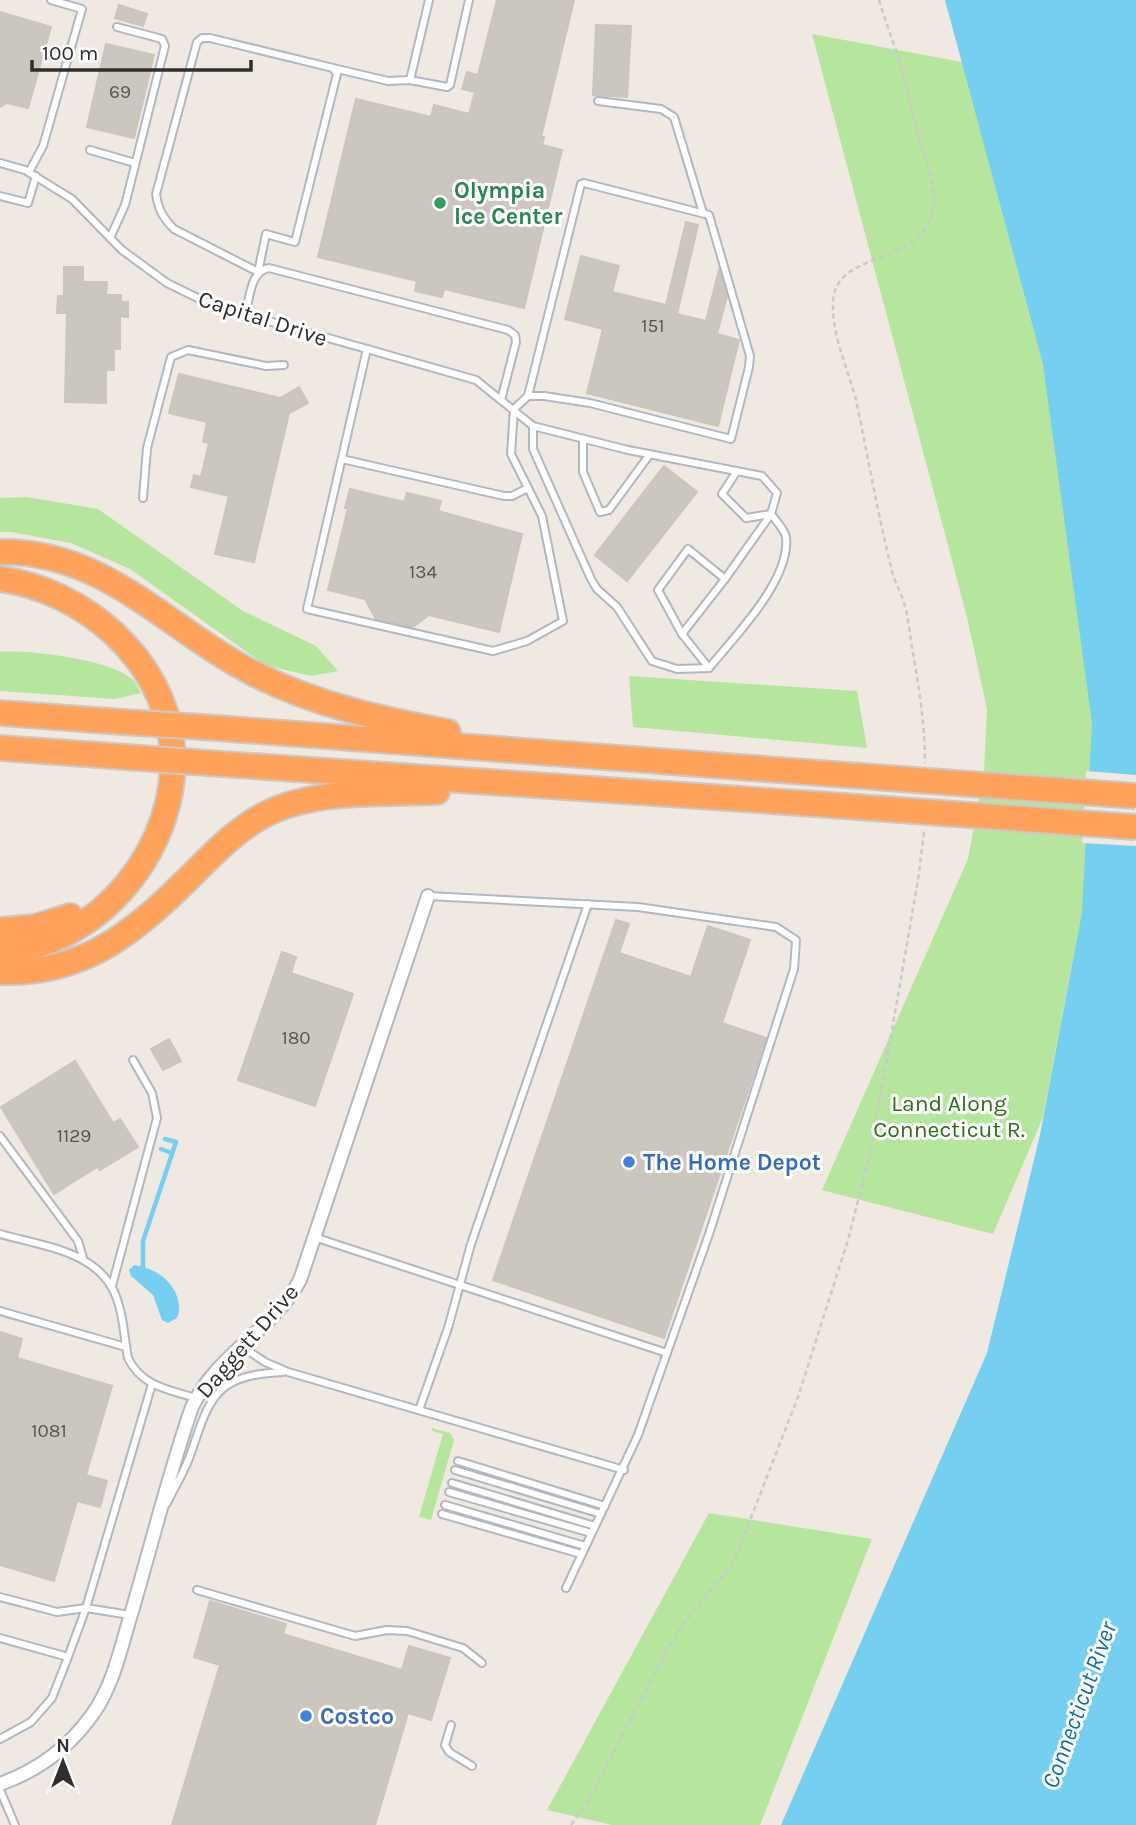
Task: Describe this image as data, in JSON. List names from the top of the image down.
{
  "streets": {
    "street": ["Daggett Drive"],
    "lane": ["Capital Drive"]
  },
  "water": ["Connecticut River"],
  "parks": ["Land Along Connecticut R."],
  "places": ["Olympia Ice Center", "The Home Depot", "Costco"],
  "house_numbers": [
    "69",
    "151",
    "134",
    "180",
    "1129",
    "1081"
  ],
  "scale_bar": "100 m",
  "north": "top"
}
